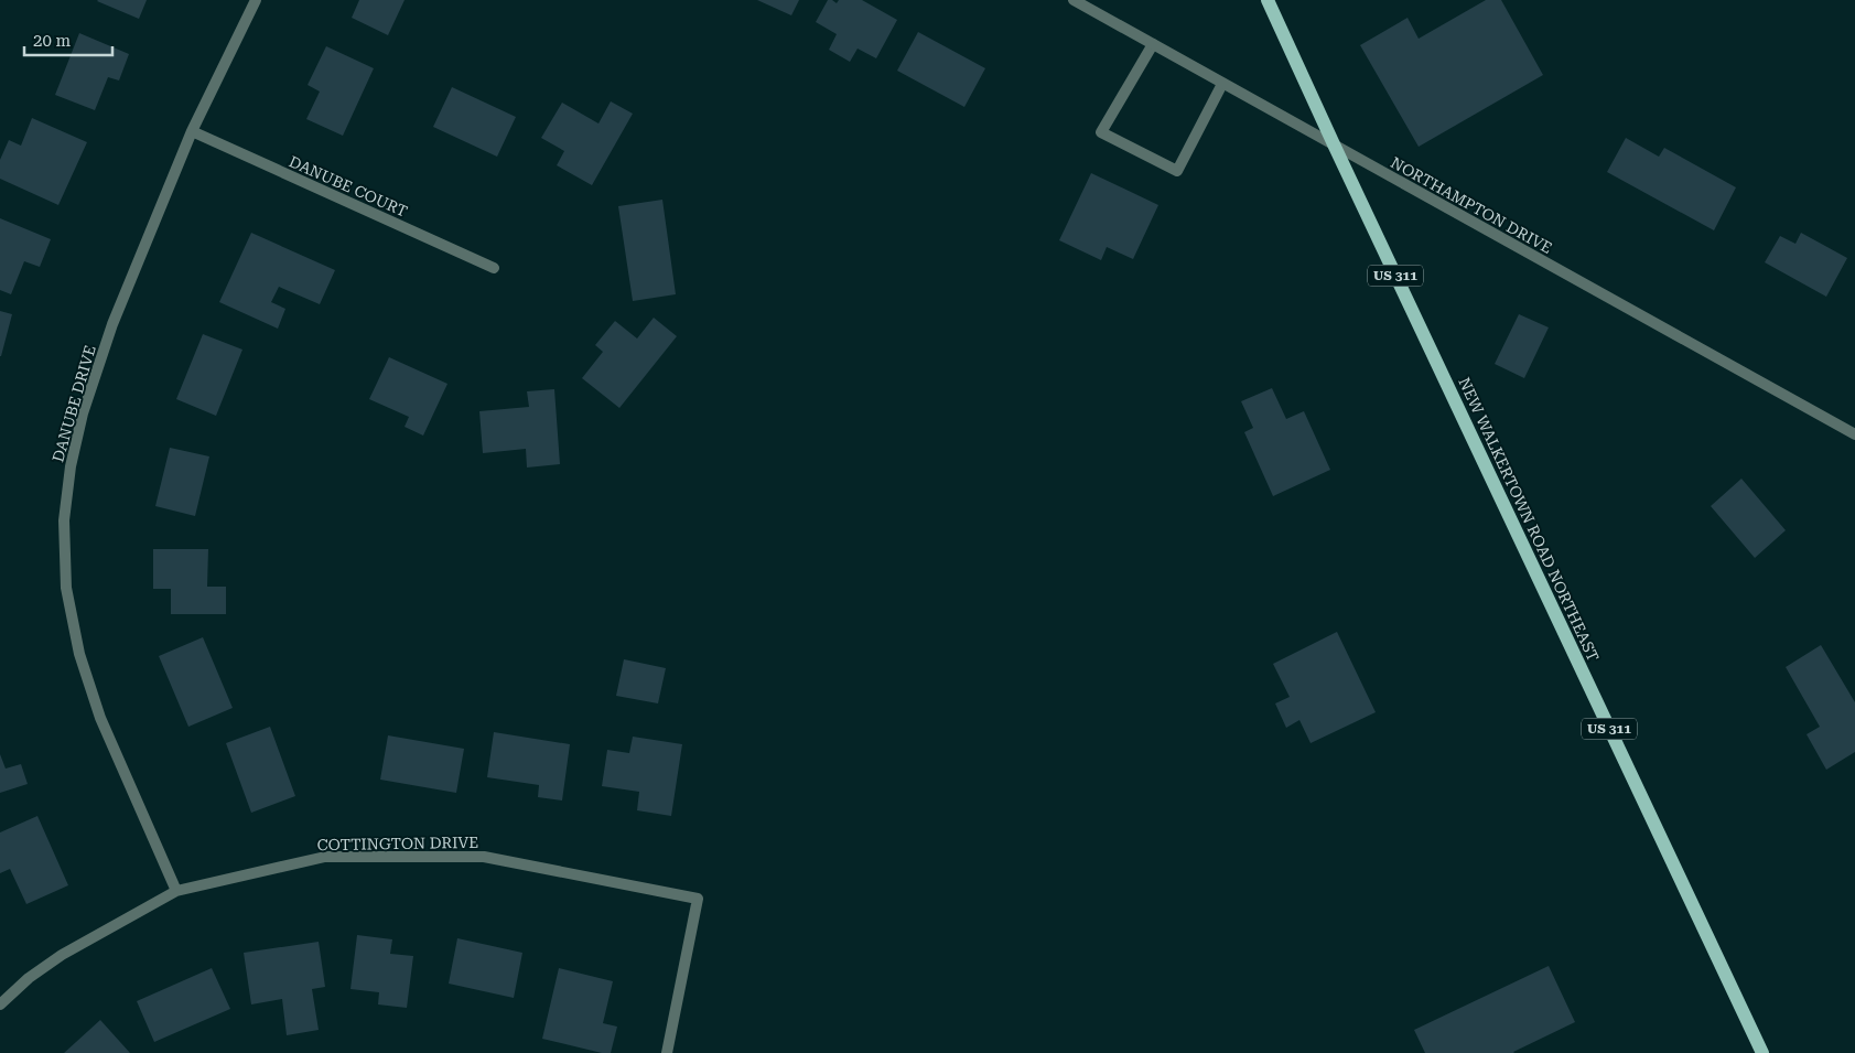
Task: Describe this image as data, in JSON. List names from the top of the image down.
{
  "streets": {
    "main road": ["US 311", "NEW WALKERTOWN ROAD NORTHEAST"],
    "street": [
      "DANUBE COURT",
      "NORTHAMPTON DRIVE",
      "DANUBE DRIVE",
      "COTTINGTON DRIVE"
    ]
  },
  "crossings": [
    ["DANUBE COURT", "DANUBE DRIVE"],
    ["NORTHAMPTON DRIVE", "NEW WALKERTOWN ROAD NORTHEAST"],
    ["DANUBE DRIVE", "COTTINGTON DRIVE"]
  ],
  "scale_bar": "20 m"
}
